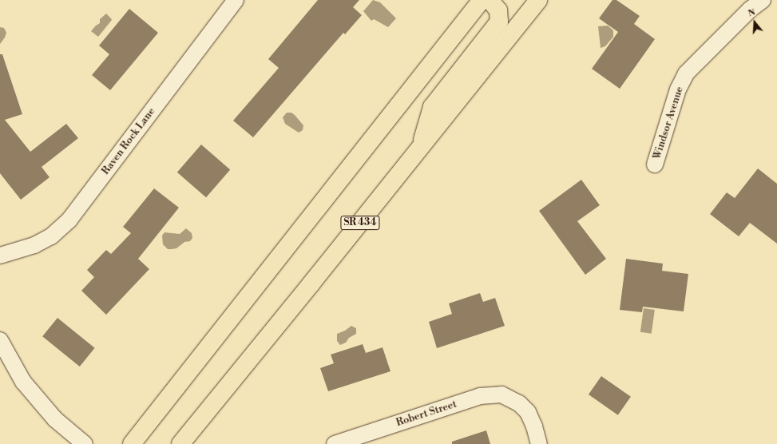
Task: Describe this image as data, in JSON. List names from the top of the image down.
{
  "streets": {
    "main road": ["SR 434"],
    "street": ["Windsor Avenue", "Raven Rock Lane", "Robert Street"]
  },
  "north": "top"
}
